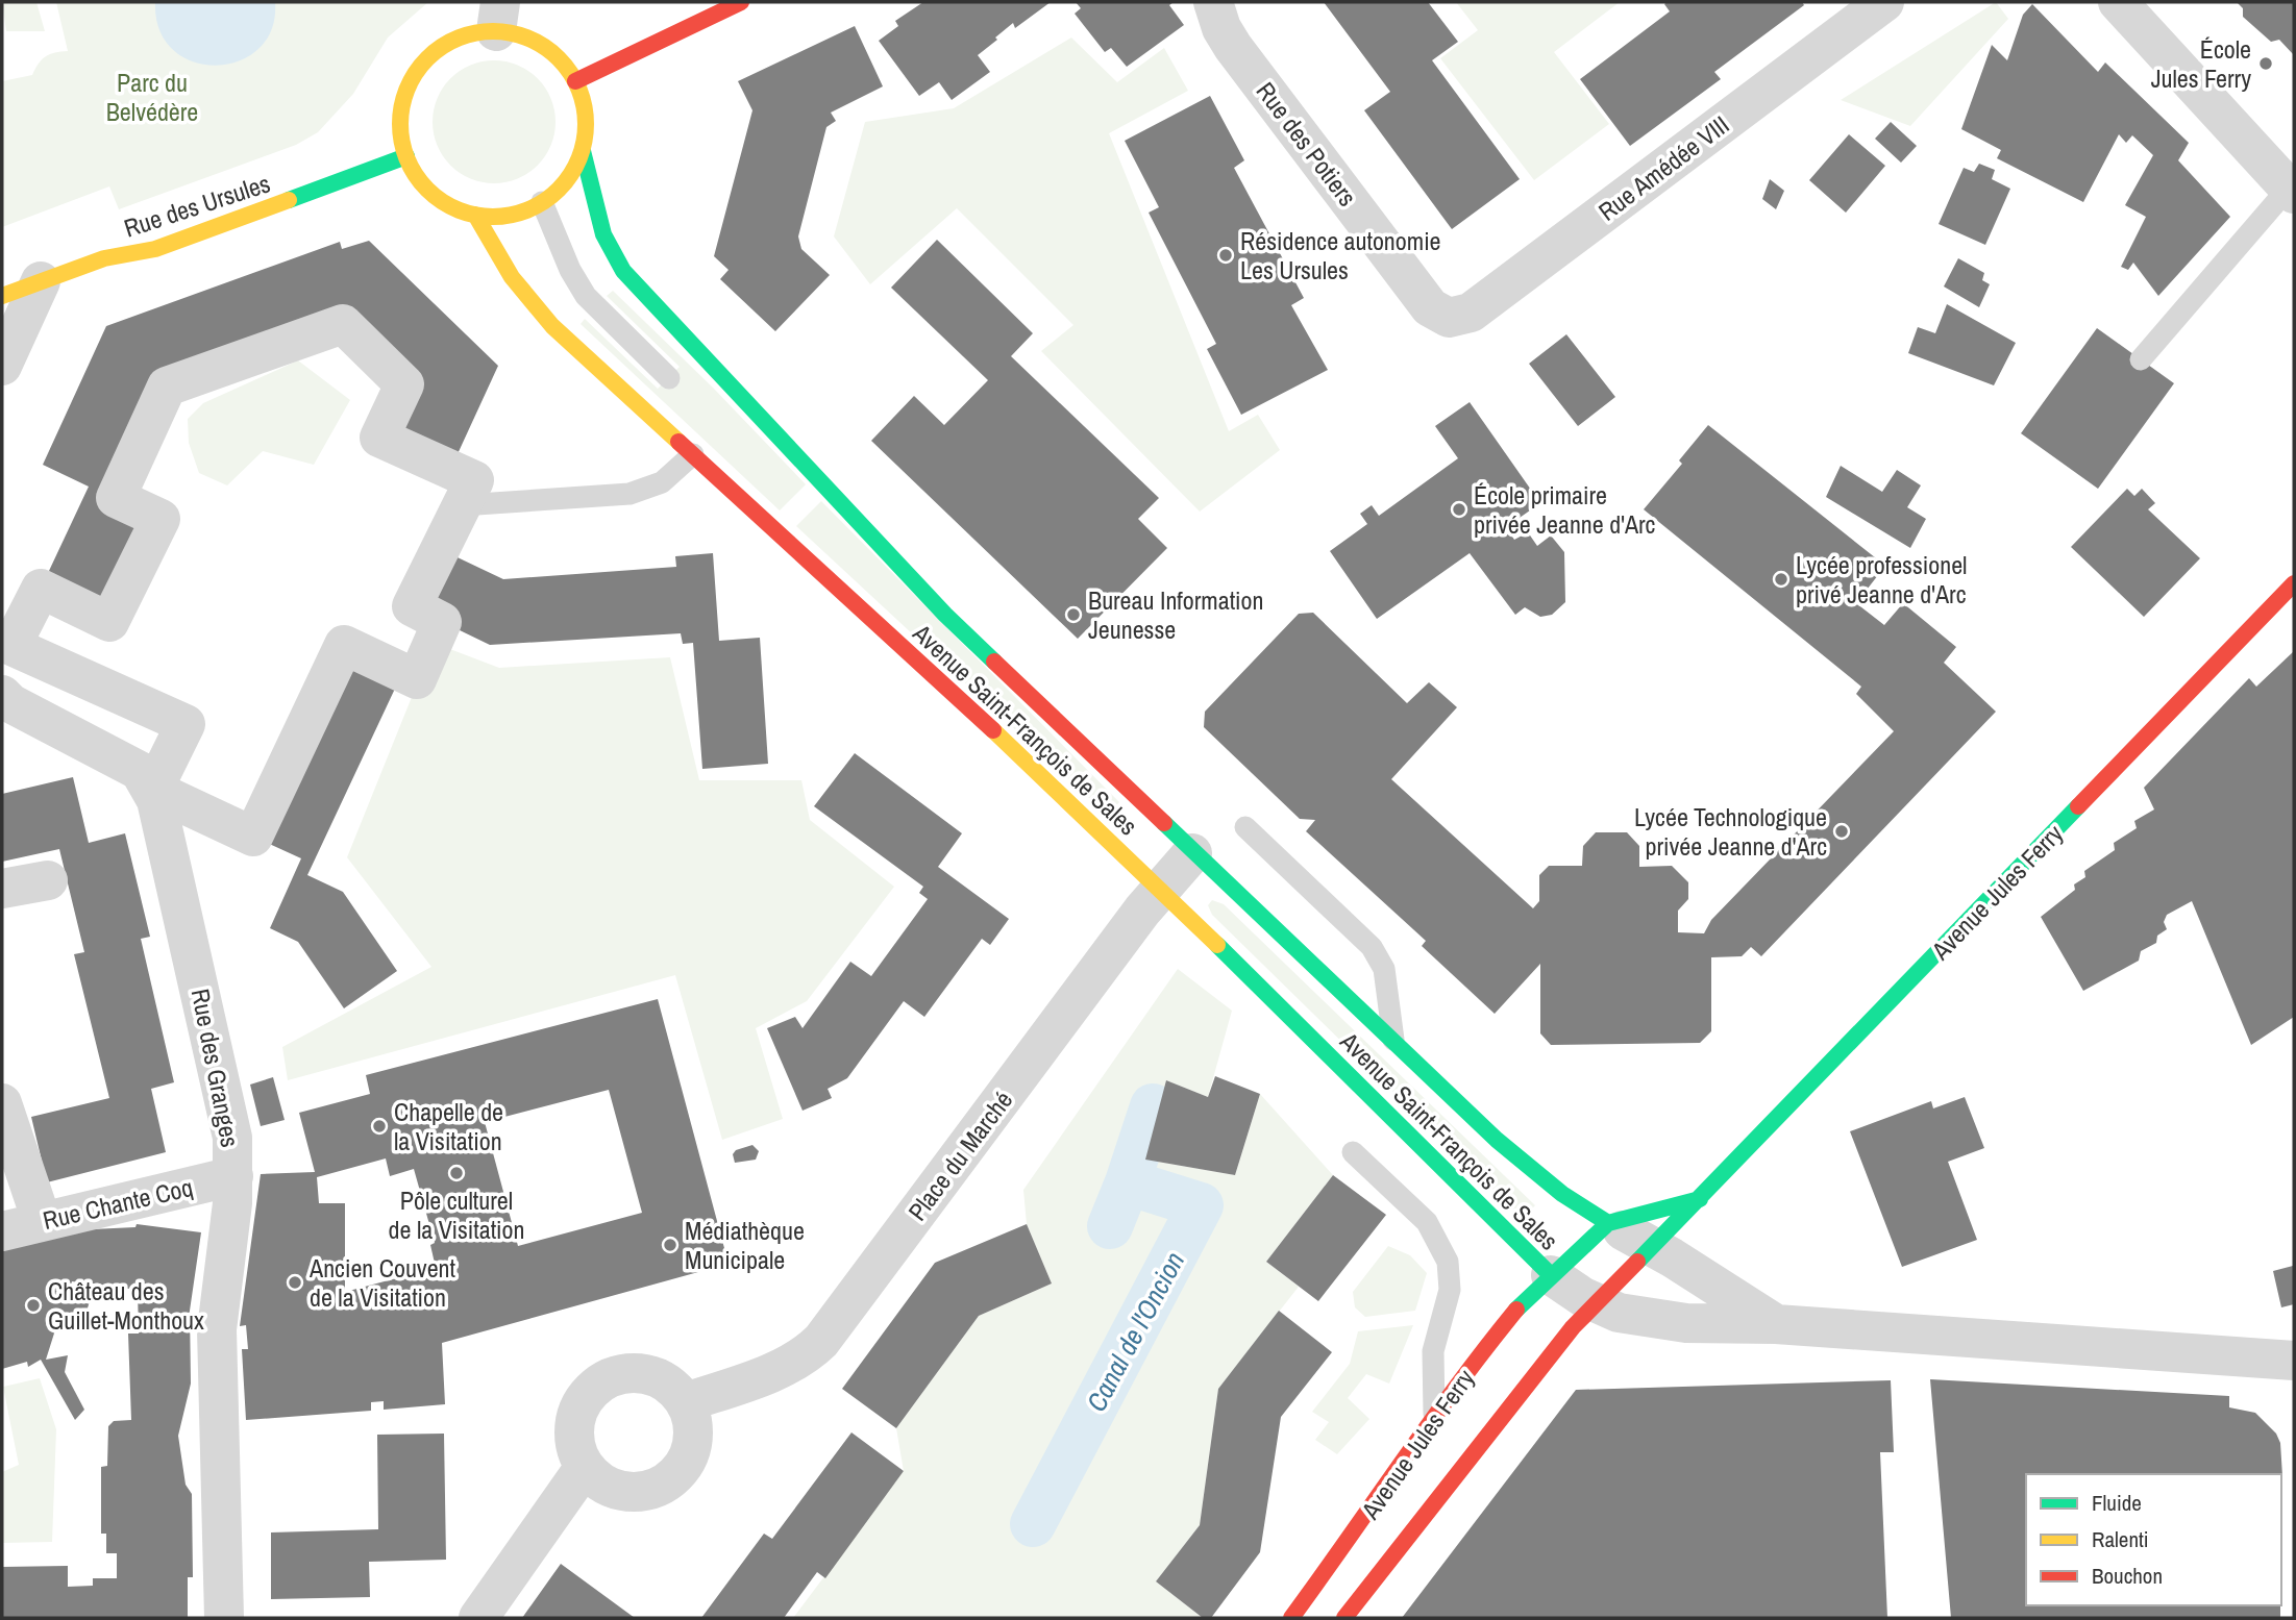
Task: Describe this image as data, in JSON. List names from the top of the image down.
{
  "streets": {
    "street": [
      "Rue des Potiers",
      "Rue Amédée VIII",
      "Rue des Ursules",
      "Avenue Saint-François de Sales",
      "Avenue Jules Ferry",
      "Rue des Granges",
      "Place du Marché",
      "Rue Chante Coq"
    ]
  },
  "crossings": [
    ["Rue des Potiers", "Rue Amédée VIII"],
    ["Rue des Ursules", "Avenue Saint-François de Sales"],
    ["Avenue Saint-François de Sales", "Avenue Jules Ferry"],
    ["Avenue Saint-François de Sales", "Place du Marché"],
    ["Rue des Granges", "Rue Chante Coq"]
  ],
  "water": ["Canal de l'Oncion"],
  "parks": ["Parc du Belvédère"],
  "places": [
    "École Jules Ferry",
    "Résidence autonomie Les Ursules",
    "École primaire privée Jeanne d'Arc",
    "Lycée professionel privé Jeanne d'Arc",
    "Bureau Information Jeunesse",
    "Lycée Technologique privée Jeanne d'Arc",
    "Chapelle de la Visitation",
    "Pôle culturel de la Visitation",
    "Médiathèque Municipale",
    "Ancien Couvent de la Visitation",
    "Château des Guillet-Monthoux"
  ],
  "legend": ["Fluide", "Ralenti", "Bouchon"]
}
